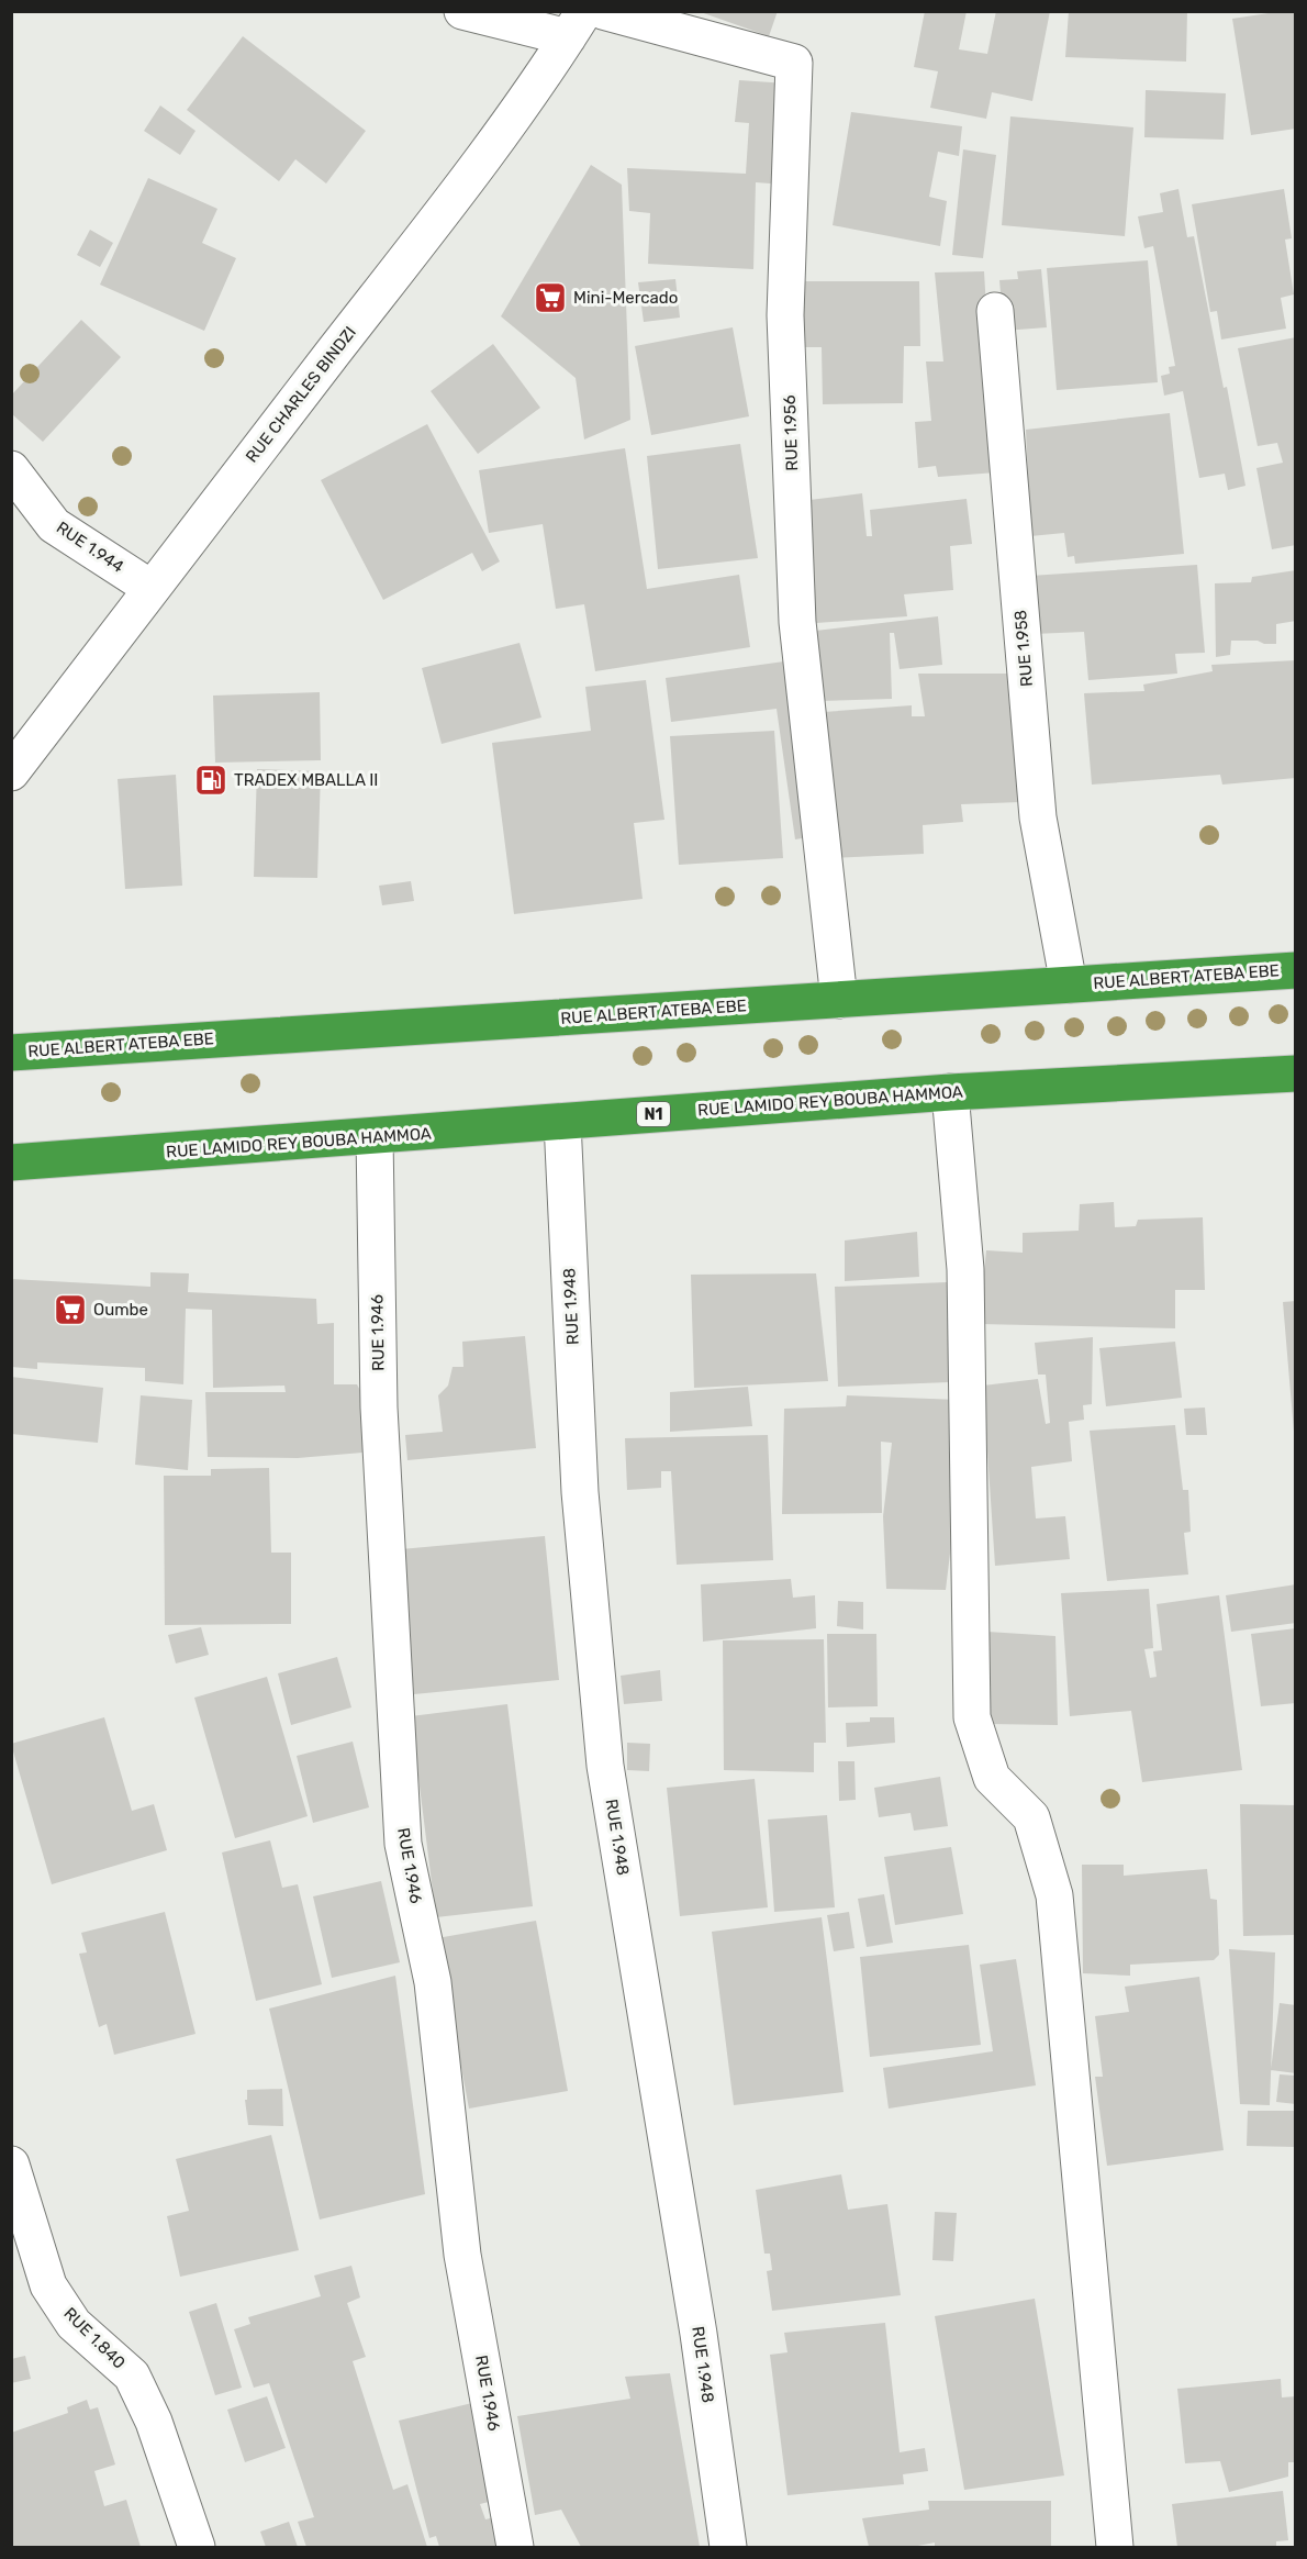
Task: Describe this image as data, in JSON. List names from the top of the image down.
{
  "streets": {
    "highway": ["RUE ALBERT ATEBA EBE", "RUE LAMIDO REY BOUBA HAMMOA", "N1"],
    "street": [
      "RUE CHARLES BINDZI",
      "RUE 1.956",
      "RUE 1.944",
      "RUE 1.958",
      "RUE 1.948",
      "RUE 1.946",
      "RUE 1.840"
    ]
  },
  "crossings": [
    ["RUE CHARLES BINDZI", "RUE 1.944"],
    ["RUE 1.956", "RUE ALBERT ATEBA EBE"],
    ["RUE 1.958", "RUE ALBERT ATEBA EBE"],
    ["RUE LAMIDO REY BOUBA HAMMOA", "RUE 1.948"],
    ["RUE LAMIDO REY BOUBA HAMMOA", "RUE 1.946"]
  ],
  "places": {
    "supermarket": ["Mini-Mercado", "Oumbe"],
    "fuel station": ["TRADEX MBALLA II"]
  }
}
